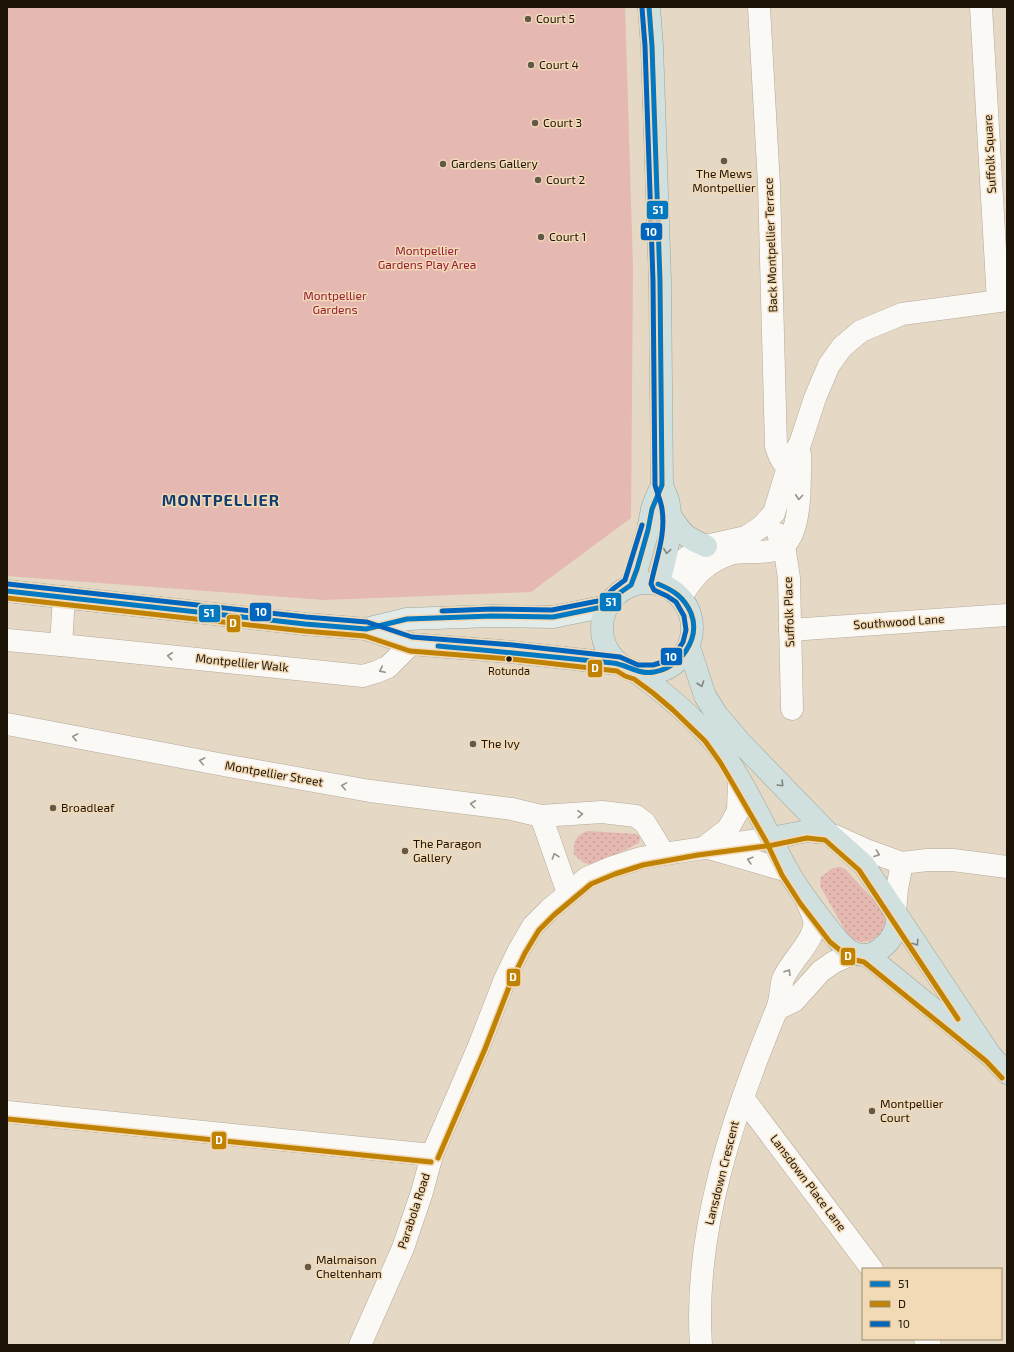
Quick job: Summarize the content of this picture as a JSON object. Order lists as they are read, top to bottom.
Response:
{
  "streets": {
    "street": [
      "Suffolk Square",
      "Back Montpellier Terrace",
      "Suffolk Place",
      "Southwood Lane",
      "Montpellier Walk",
      "Montpellier Street",
      "Lansdown Crescent",
      "Lansdown Place Lane",
      "Parabola Road"
    ]
  },
  "crossings": [
    ["Suffolk Square", "Back Montpellier Terrace"],
    ["Suffolk Square", "Suffolk Place"],
    ["Suffolk Place", "Southwood Lane"],
    ["Montpellier Street", "Parabola Road"],
    ["Lansdown Crescent", "Lansdown Place Lane"]
  ],
  "one_way": ["Montpellier Walk"],
  "districts": ["MONTPELLIER"],
  "parks": ["Montpellier Gardens Play Area", "Montpellier Gardens"],
  "places": [
    "Court 5",
    "Court 4",
    "Court 3",
    "The Mews Montpellier",
    "Gardens Gallery",
    "Court 2",
    "Court 1",
    "Rotunda",
    "The Ivy",
    "Broadleaf",
    "The Paragon Gallery",
    "Montpellier Court",
    "Malmaison Cheltenham"
  ],
  "lines": ["transit line 51", "transit line 10", "transit line D"],
  "legend": ["51", "D", "10"]
}
